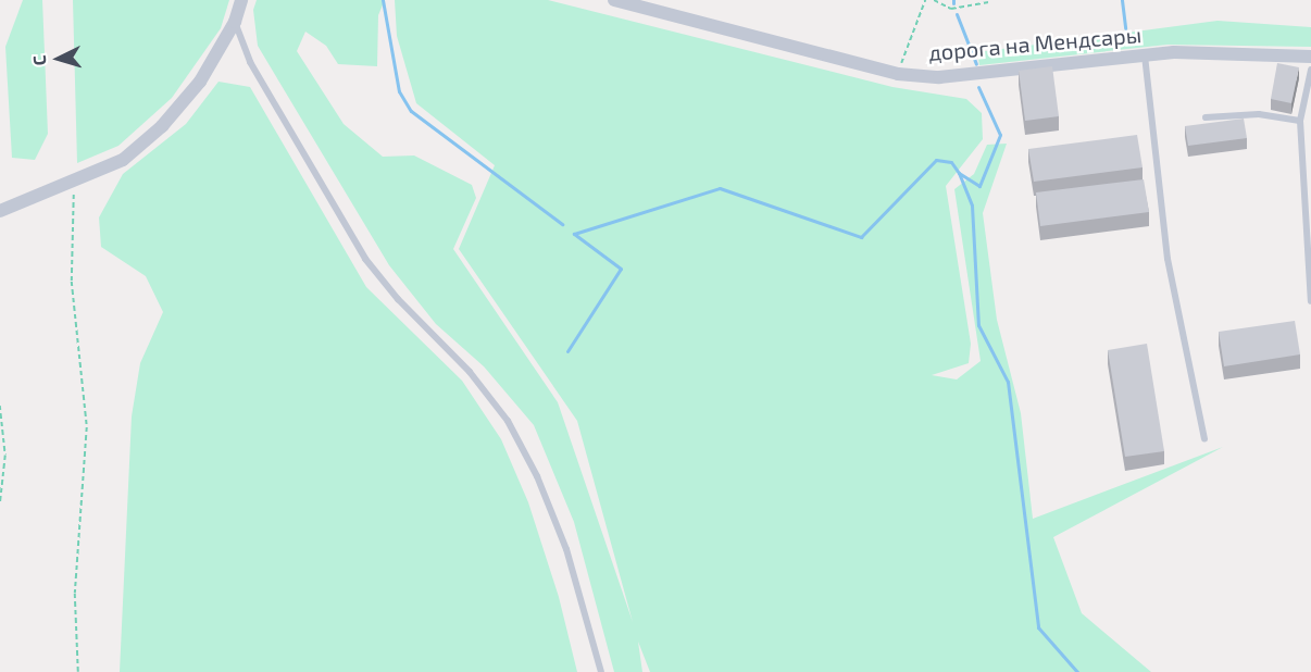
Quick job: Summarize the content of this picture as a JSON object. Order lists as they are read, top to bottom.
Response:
{
  "streets": {
    "street": ["дорога на Мендсары"]
  },
  "north": "left"
}
